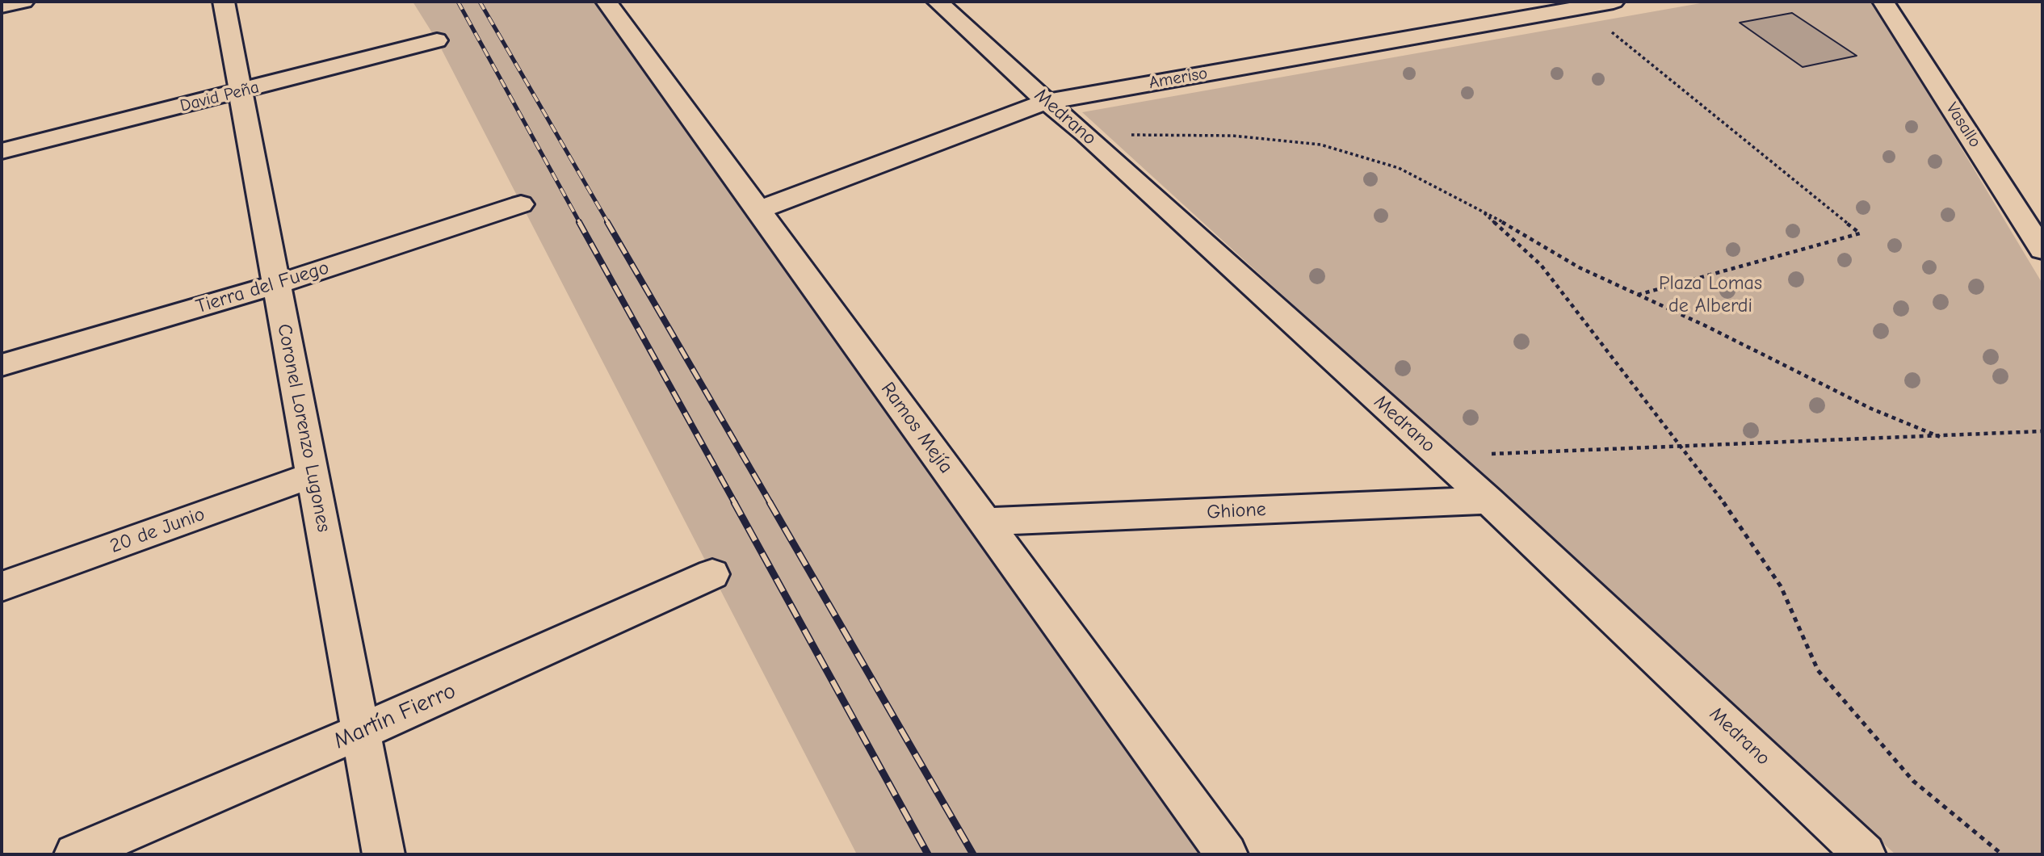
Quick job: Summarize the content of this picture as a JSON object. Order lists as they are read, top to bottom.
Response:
{
  "streets": {
    "street": [
      "Ameriso",
      "David Peña",
      "Medrano",
      "Vasallo",
      "Tierra del Fuego",
      "Coronel Lorenzo Lugones",
      "Ramos Mejía",
      "Ghione",
      "20 de Junio",
      "Martín Fierro"
    ]
  },
  "crossings": [
    ["Ameriso", "Medrano"],
    ["Ameriso", "Ramos Mejía"],
    ["David Peña", "Coronel Lorenzo Lugones"],
    ["Medrano", "Ghione"],
    ["Tierra del Fuego", "Coronel Lorenzo Lugones"],
    ["Coronel Lorenzo Lugones", "20 de Junio"],
    ["Coronel Lorenzo Lugones", "Martín Fierro"],
    ["Ramos Mejía", "Ghione"]
  ],
  "parks": ["Plaza Lomas de Alberdi"]
}
